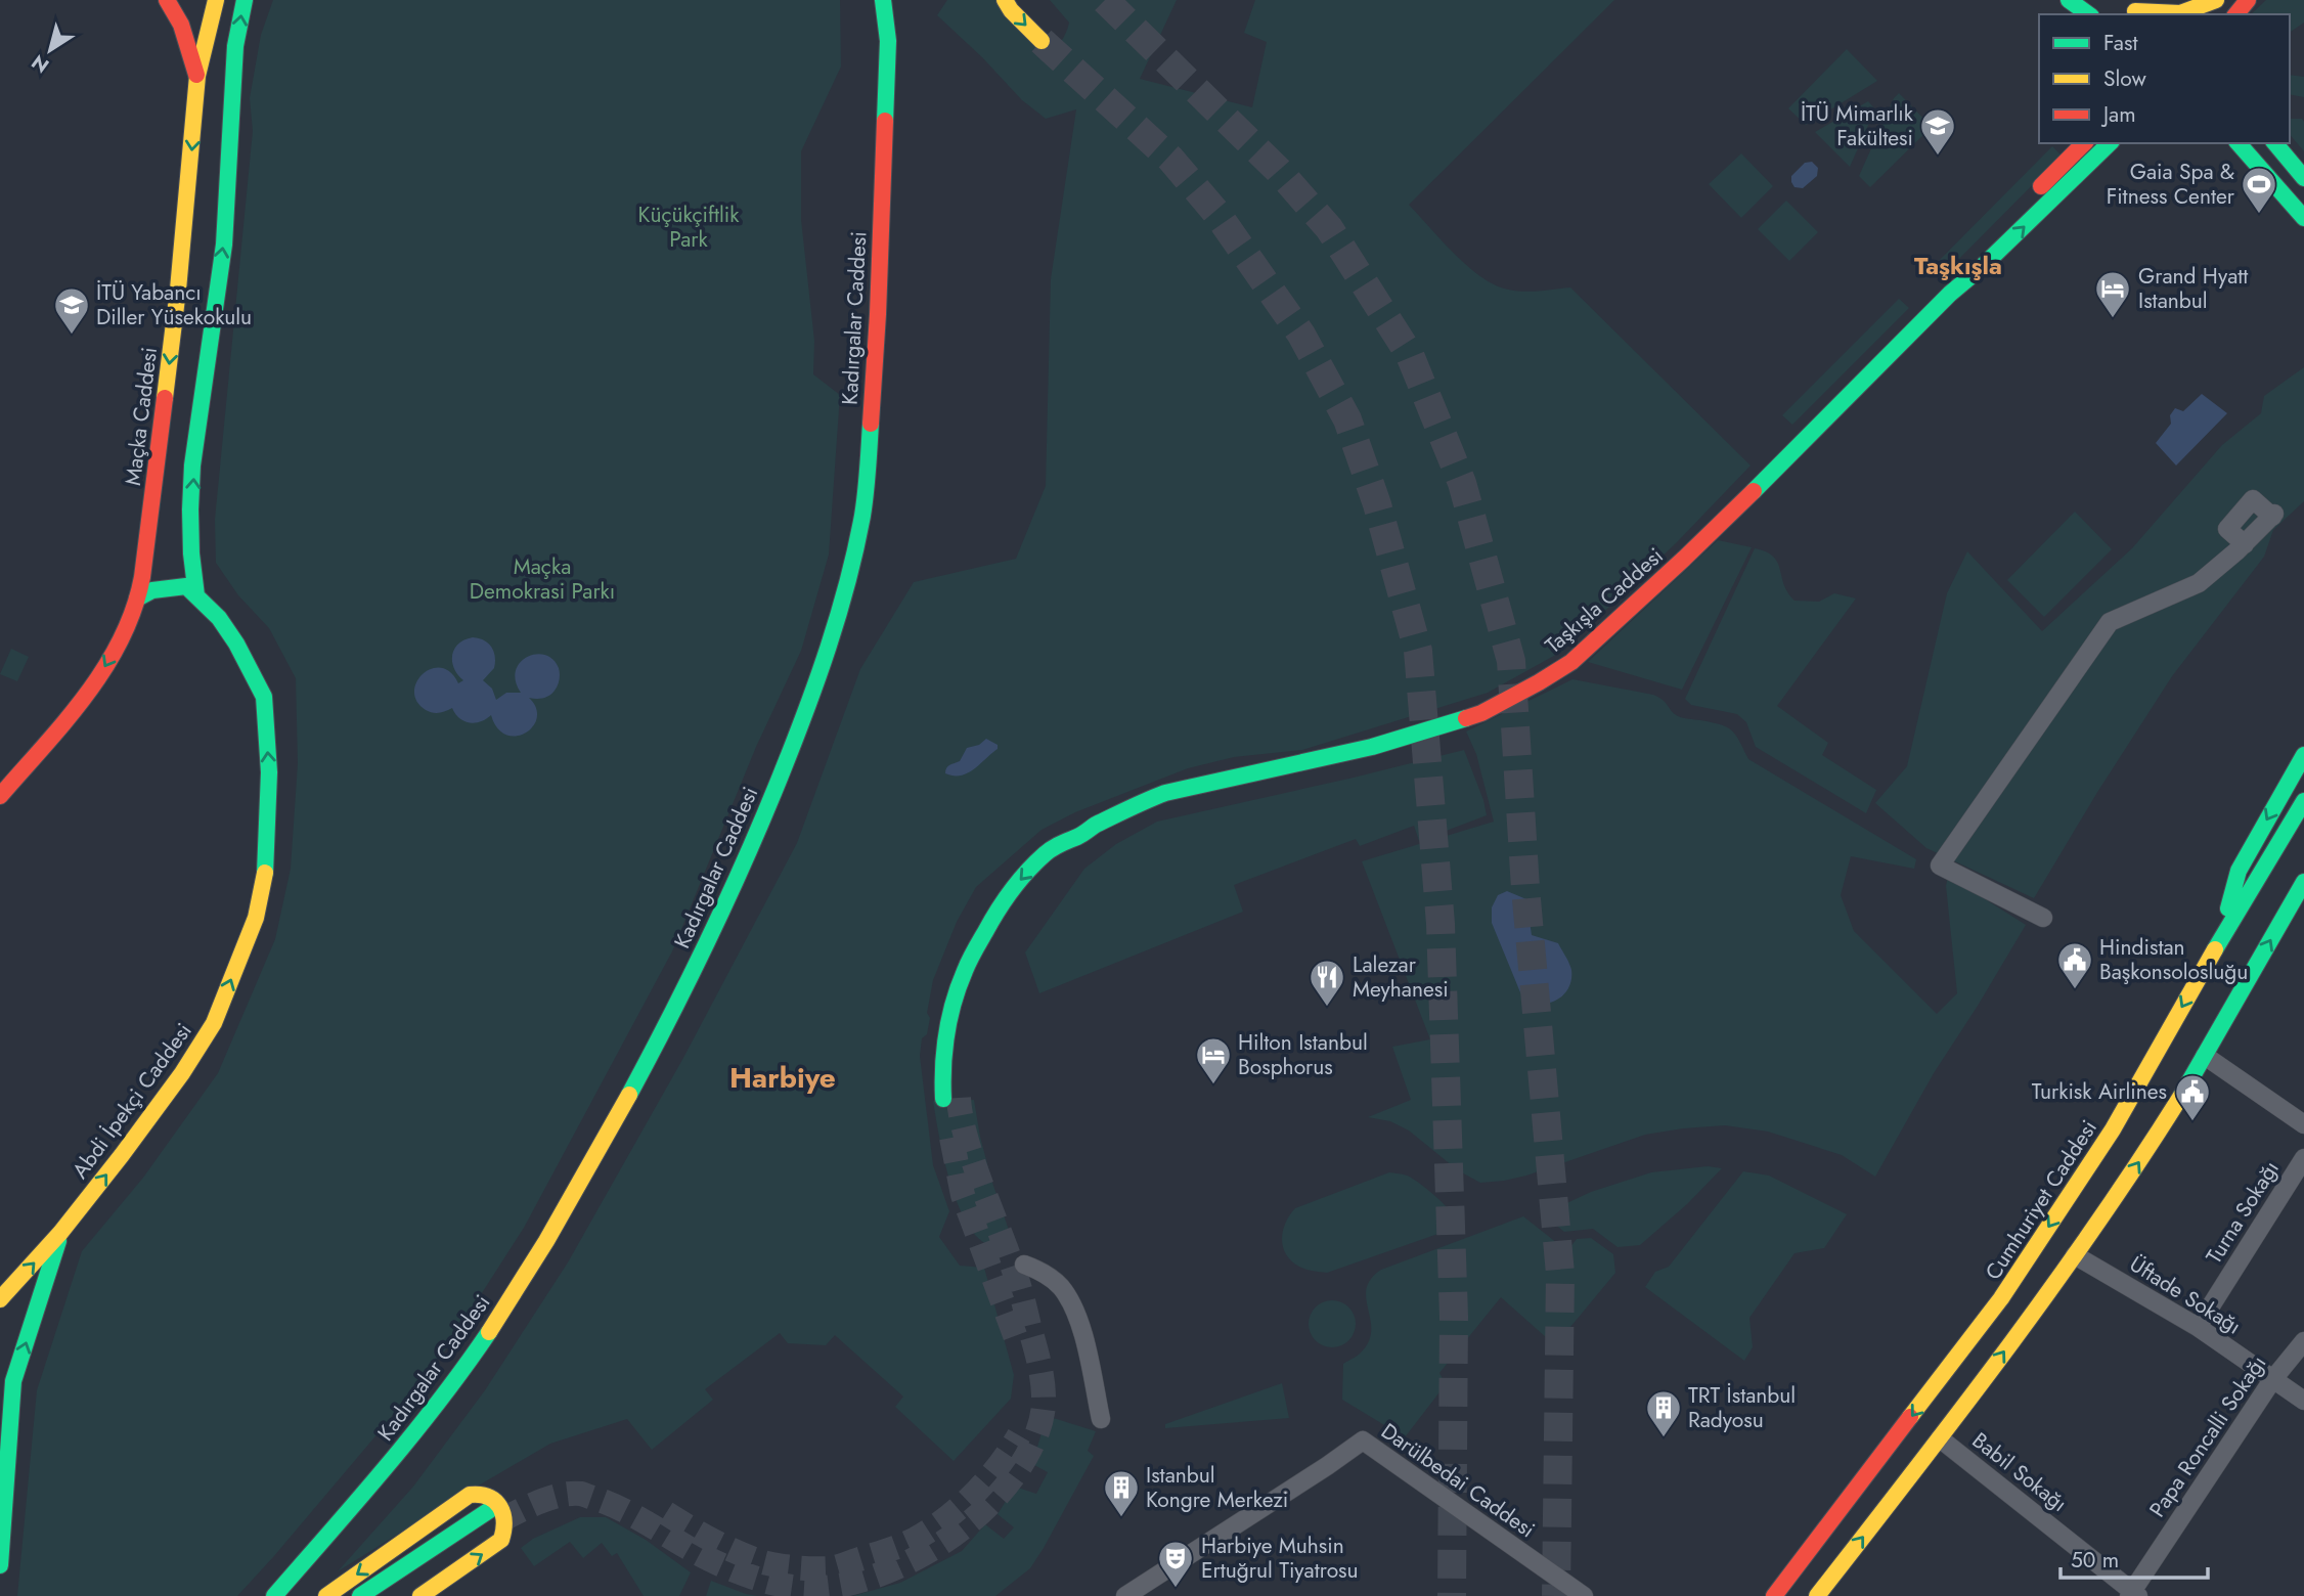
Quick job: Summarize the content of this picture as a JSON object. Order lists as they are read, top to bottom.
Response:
{
  "streets": {
    "main road": [
      "Kadırgalar Caddesi",
      "Maçka Caddesi",
      "Taşkışla Caddesi",
      "Abdi İpekçi Caddesi",
      "Cumhuriyet Caddesi"
    ],
    "street": [
      "Turna Sokağı",
      "Üftade Sokağı",
      "Papa Roncalli Sokağı",
      "Babil Sokağı",
      "Darülbedai Caddesi"
    ]
  },
  "crossings": [
    ["Maçka Caddesi", "Abdi İpekçi Caddesi"],
    ["Turna Sokağı", "Üftade Sokağı"],
    ["Üftade Sokağı", "Papa Roncalli Sokağı"],
    ["Papa Roncalli Sokağı", "Babil Sokağı"]
  ],
  "one_way": ["Abdi İpekçi Caddesi"],
  "districts": ["Taşkışla", "Harbiye"],
  "parks": ["Küçükçiftlik Park", "Maçka Demokrasi Parkı"],
  "places": {
    "school or university": ["İTÜ Mimarlık Fakültesi", "İTÜ Yabancı Diller Yüsekokulu"],
    "sports": ["Gaia Spa & Fitness Center"],
    "hotel": ["Grand Hyatt Istanbul", "Hilton Istanbul Bosphorus"],
    "public building": ["Hindistan Başkonsolosluğu", "Turkisk Airlines"],
    "restaurant": ["Lalezar Meyhanesi"],
    "building": ["TRT İstanbul Radyosu", "Istanbul Kongre Merkezi"],
    "theatre": ["Harbiye Muhsin Ertuğrul Tiyatrosu"]
  },
  "legend": ["Fast", "Slow", "Jam"],
  "scale_bar": "50 m",
  "north": "bottom left"
}
